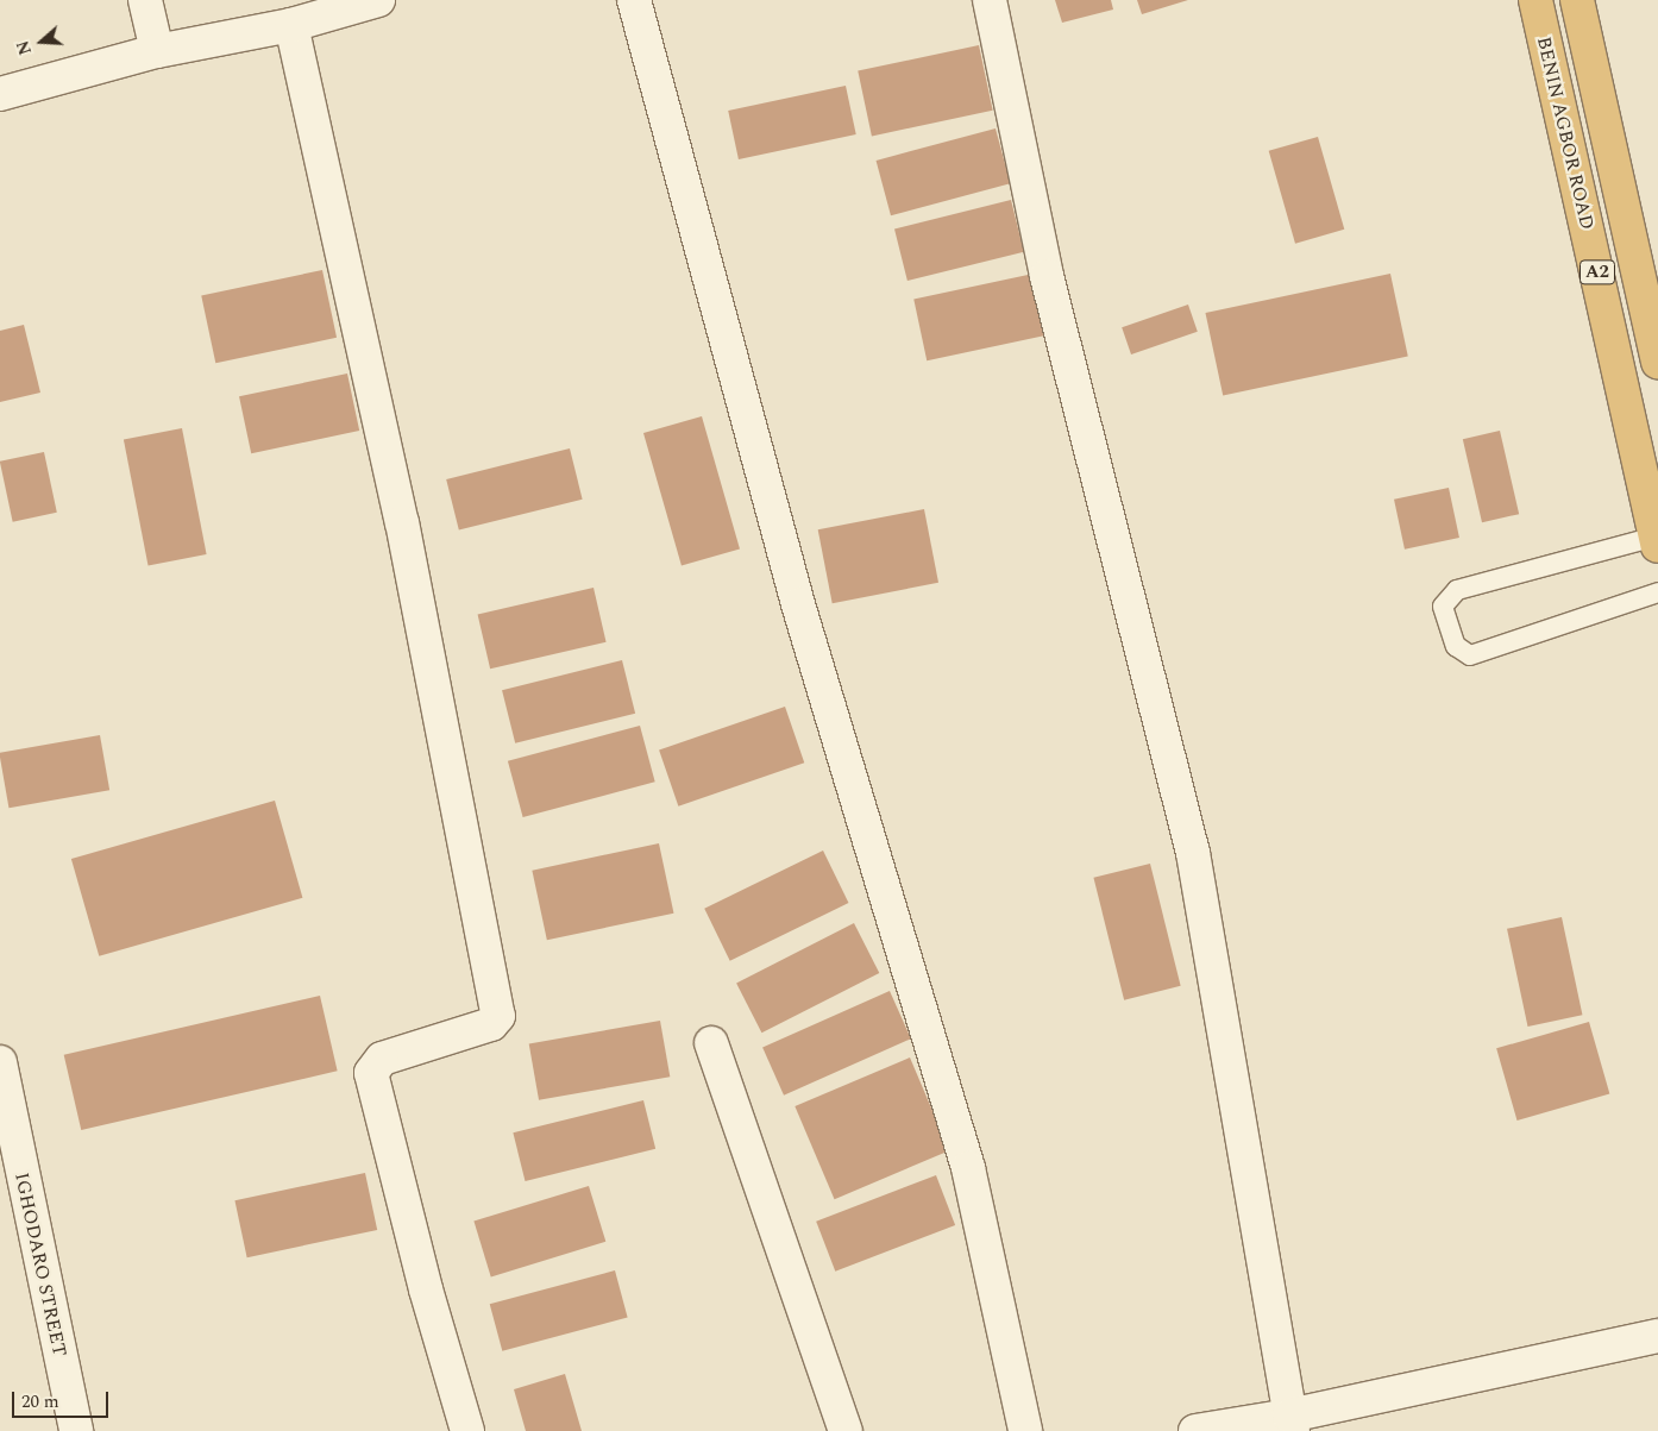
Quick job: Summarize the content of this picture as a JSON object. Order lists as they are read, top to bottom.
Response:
{
  "streets": {
    "highway": ["BENIN AGBOR ROAD", "A2"],
    "street": ["IGHODARO STREET"]
  },
  "scale_bar": "20 m",
  "north": "left"
}
